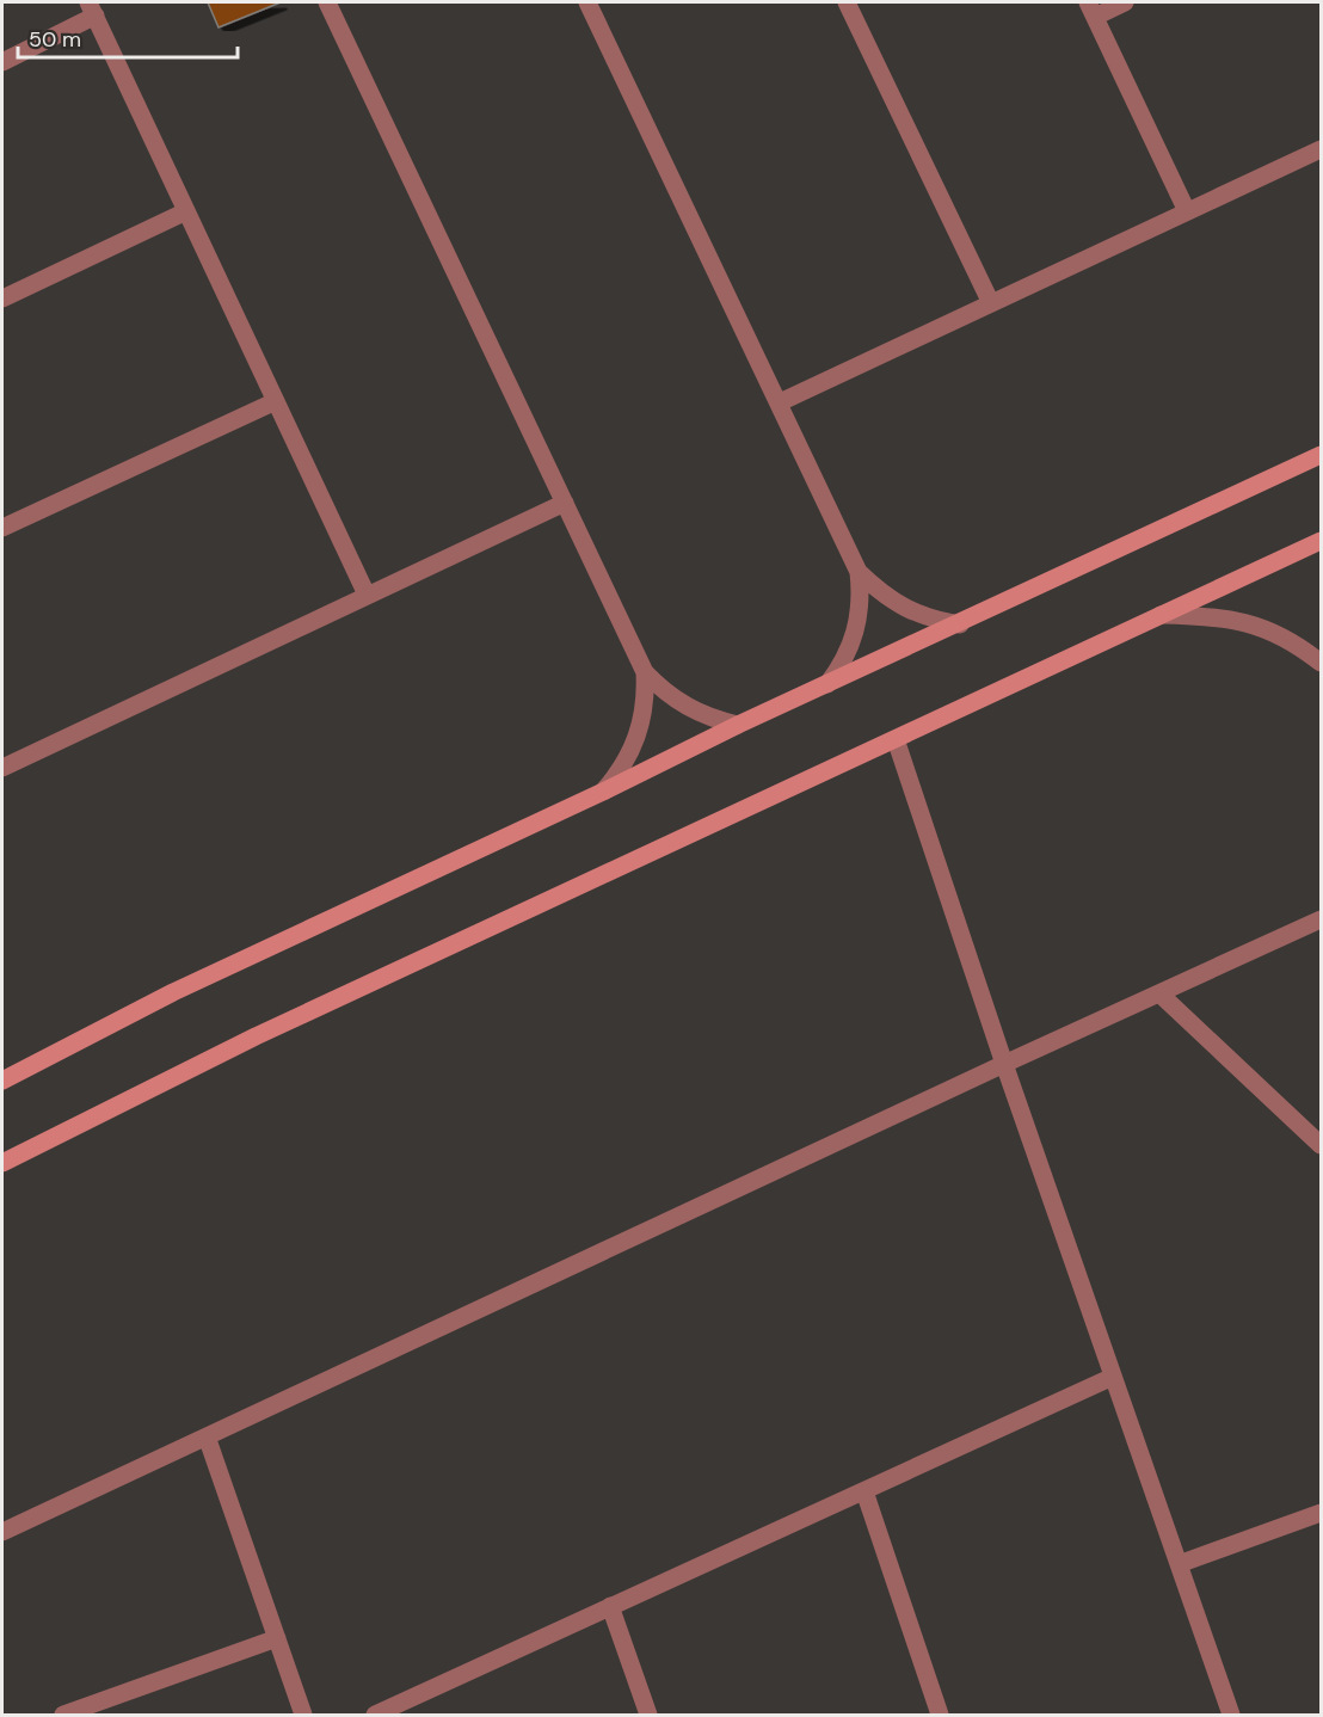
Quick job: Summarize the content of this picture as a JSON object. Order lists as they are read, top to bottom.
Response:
{
  "scale_bar": "50 m"
}
